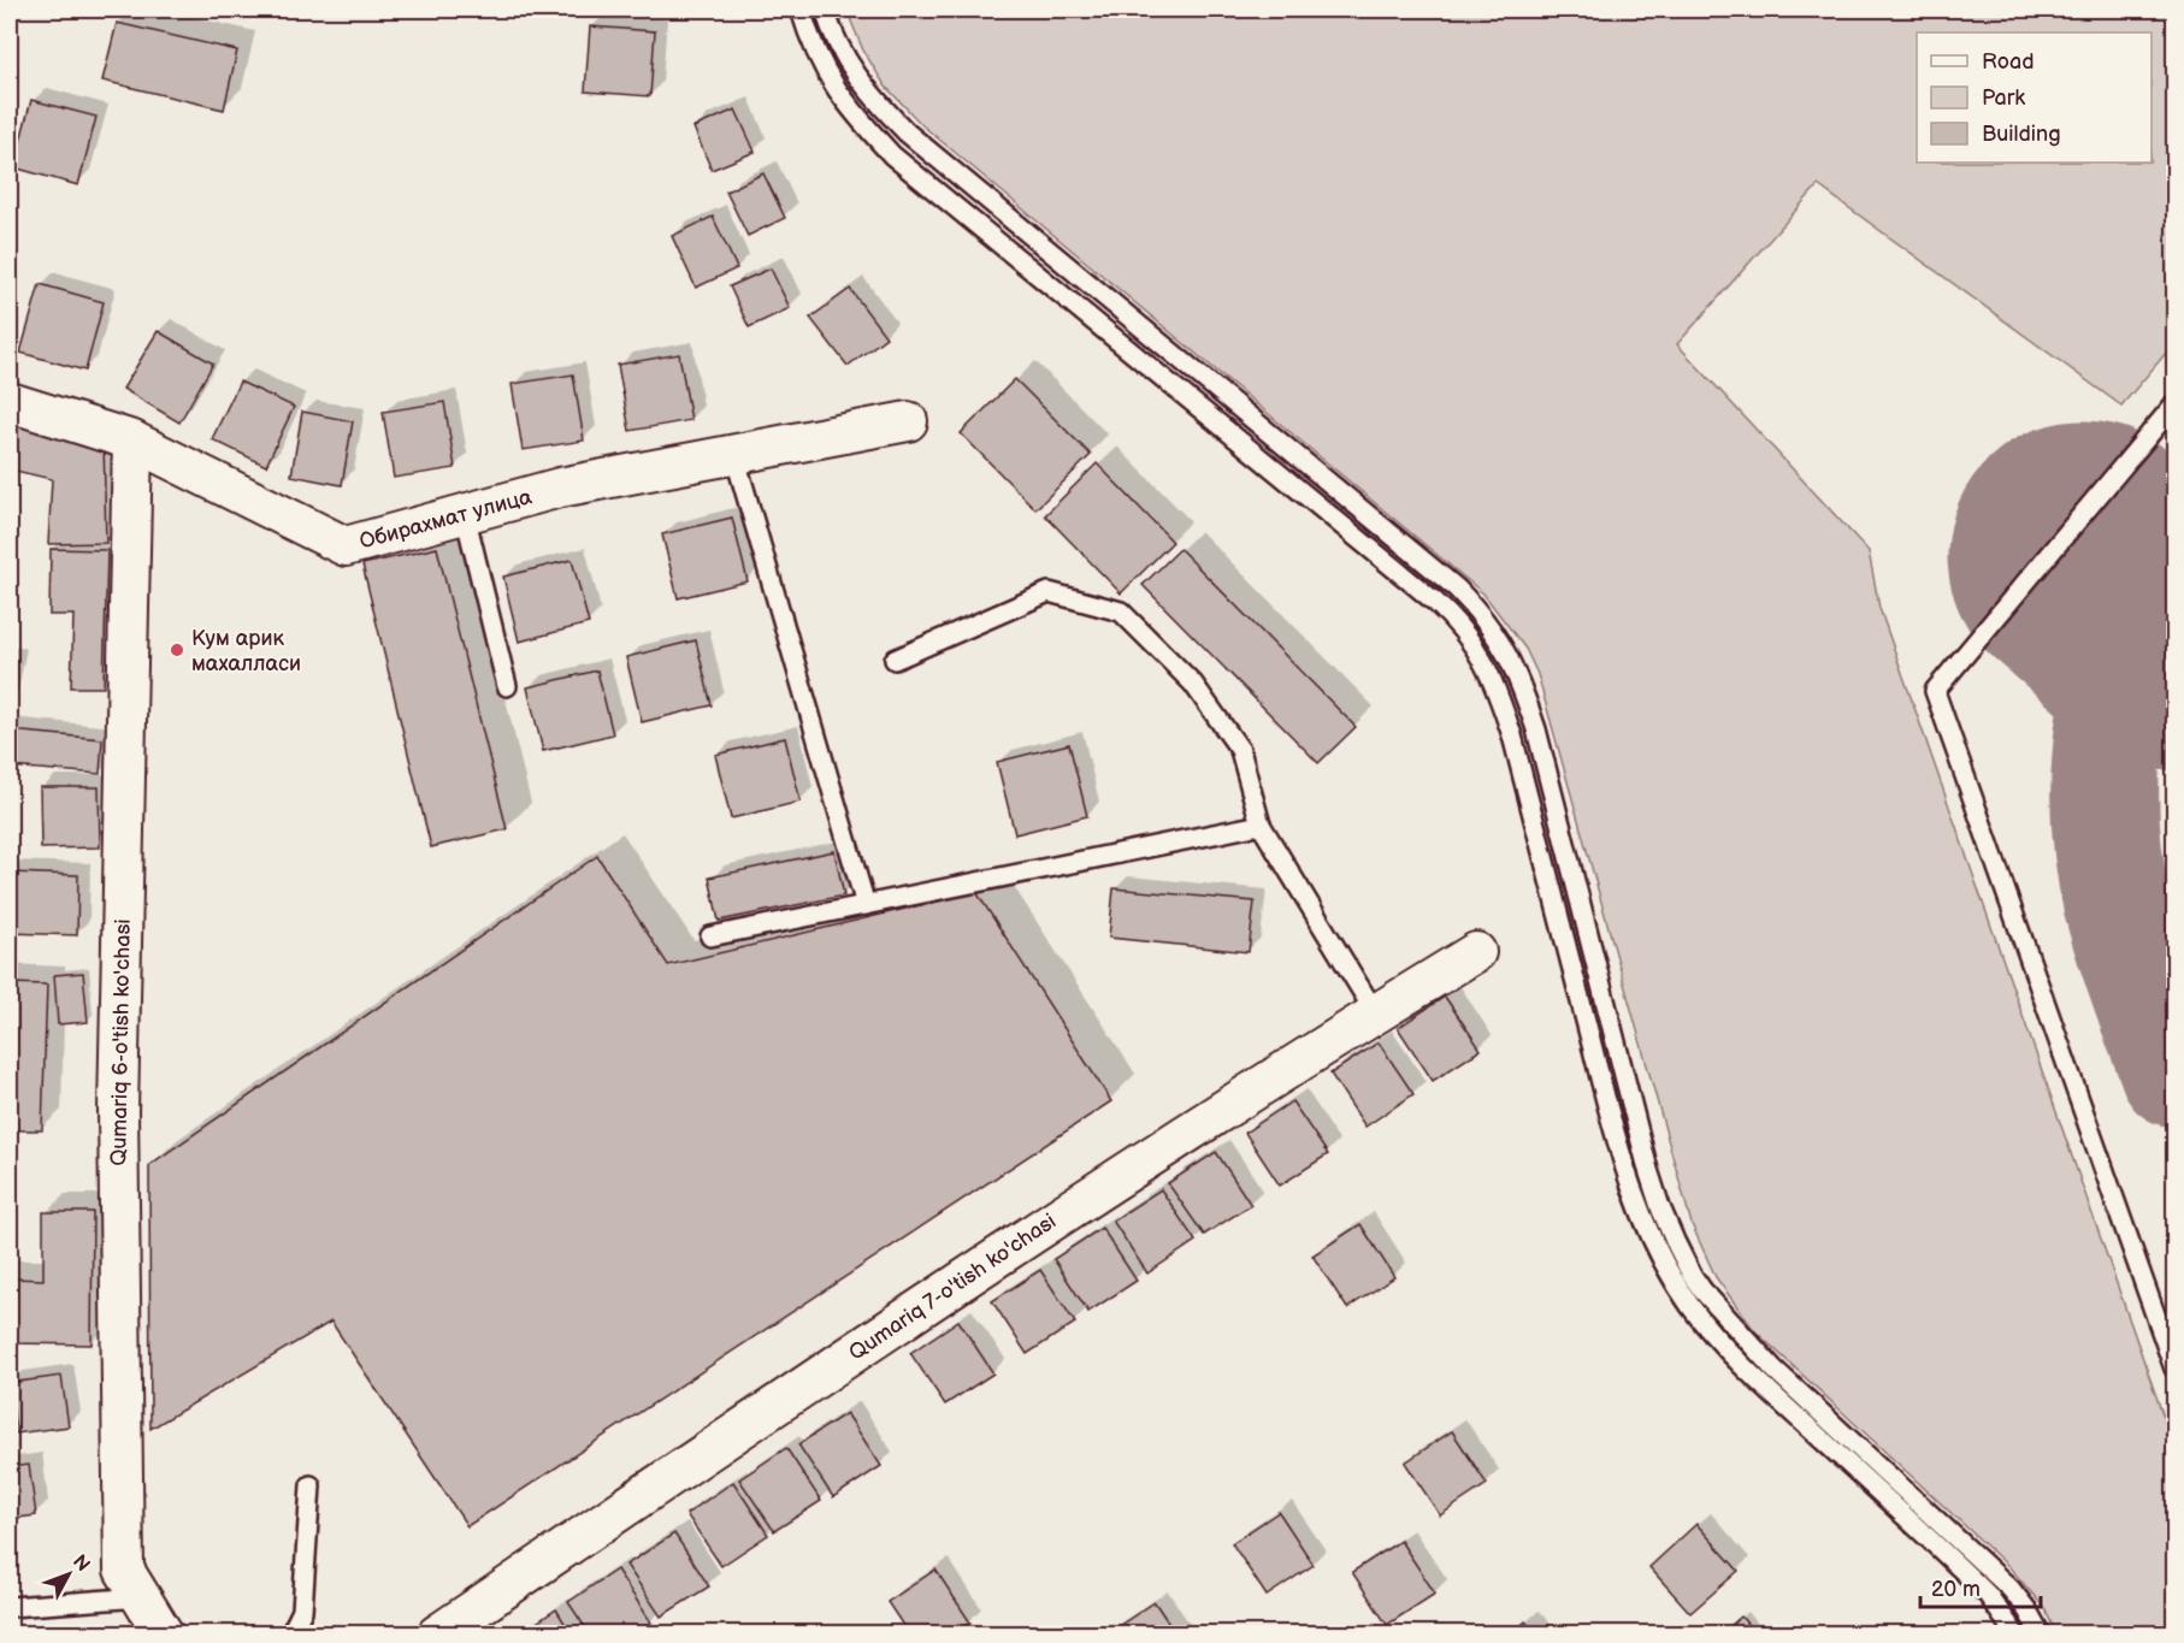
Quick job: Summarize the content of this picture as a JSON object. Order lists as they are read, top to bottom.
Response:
{
  "streets": {
    "street": ["Обирахмат улица", "Qumariq 6-o'tish ko'chasi", "Qumariq 7-o'tish ko'chasi"]
  },
  "crossings": [
    ["Обирахмат улица", "Qumariq 6-o'tish ko'chasi"]
  ],
  "places": ["Кум арик махалласи"],
  "legend": ["Road", "Park", "Building"],
  "scale_bar": "20 m",
  "north": "top right"
}
